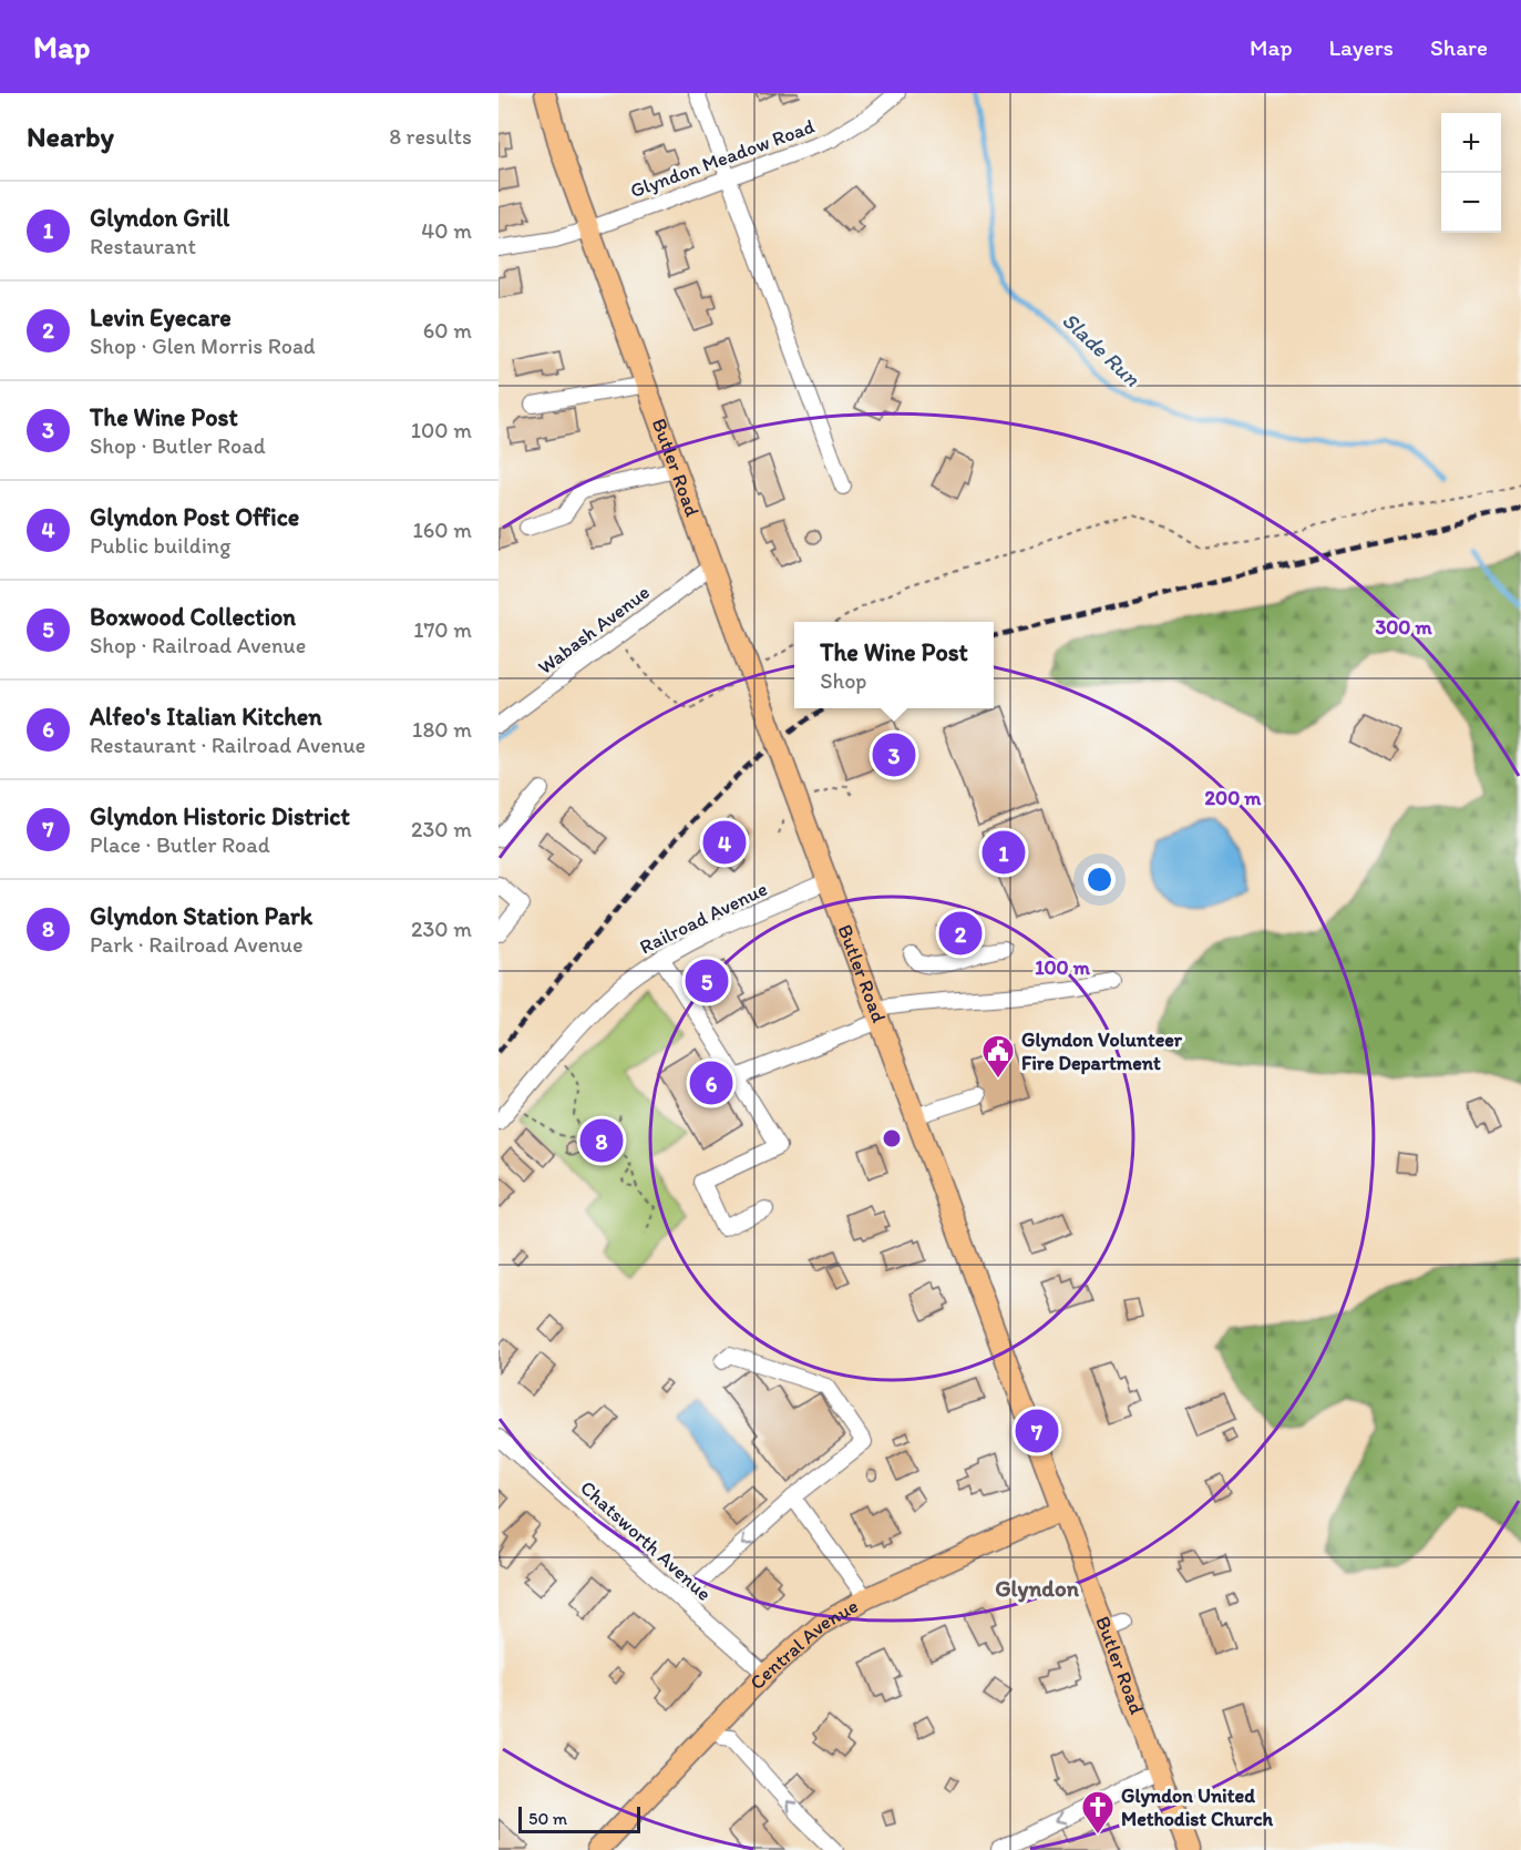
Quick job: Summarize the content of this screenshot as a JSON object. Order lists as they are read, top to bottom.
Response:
{
  "streets": {
    "main road": ["Butler Road", "Central Avenue"],
    "street": [
      "Glyndon Meadow Road",
      "Wabash Avenue",
      "Railroad Avenue",
      "Chatsworth Avenue"
    ]
  },
  "crossings": [
    ["Glyndon Meadow Road", "Butler Road"],
    ["Butler Road", "Wabash Avenue"],
    ["Butler Road", "Railroad Avenue"],
    ["Butler Road", "Central Avenue"],
    ["Chatsworth Avenue", "Central Avenue"]
  ],
  "districts": ["Glyndon"],
  "water": ["Slade Run"],
  "places": {
    "public building": ["Glyndon Volunteer Fire Department"],
    "church": ["Glyndon United Methodist Church"]
  },
  "scale_bar": "50 m",
  "page": {
    "header": "Map",
    "nav": ["Map", "Layers", "Share"],
    "heading": ["Nearby", "8 results"],
    "map_buttons": ["+", "−"],
    "list": [
      {
        "mark": "1",
        "name": "Glyndon Grill",
        "note": "Restaurant",
        "value": "40 m"
      },
      {
        "mark": "2",
        "name": "Levin Eyecare",
        "note": "Shop · Glen Morris Road",
        "value": "60 m"
      },
      {
        "mark": "3",
        "name": "The Wine Post",
        "note": "Shop · Butler Road",
        "value": "100 m"
      },
      {
        "mark": "4",
        "name": "Glyndon Post Office",
        "note": "Public building",
        "value": "160 m"
      },
      {
        "mark": "5",
        "name": "Boxwood Collection",
        "note": "Shop · Railroad Avenue",
        "value": "170 m"
      },
      {
        "mark": "6",
        "name": "Alfeo's Italian Kitchen",
        "note": "Restaurant · Railroad Avenue",
        "value": "180 m"
      },
      {
        "mark": "7",
        "name": "Glyndon Historic District",
        "note": "Place · Butler Road",
        "value": "230 m"
      },
      {
        "mark": "8",
        "name": "Glyndon Station Park",
        "note": "Park · Railroad Avenue",
        "value": "230 m"
      }
    ],
    "popup": ["The Wine Post", "Shop"],
    "pins": [
      "3",
      "4",
      "1",
      "2",
      "5",
      "6",
      "8",
      "7"
    ],
    "scale": "50 m"
  },
  "rings": ["300 m", "200 m", "100 m"]
}
